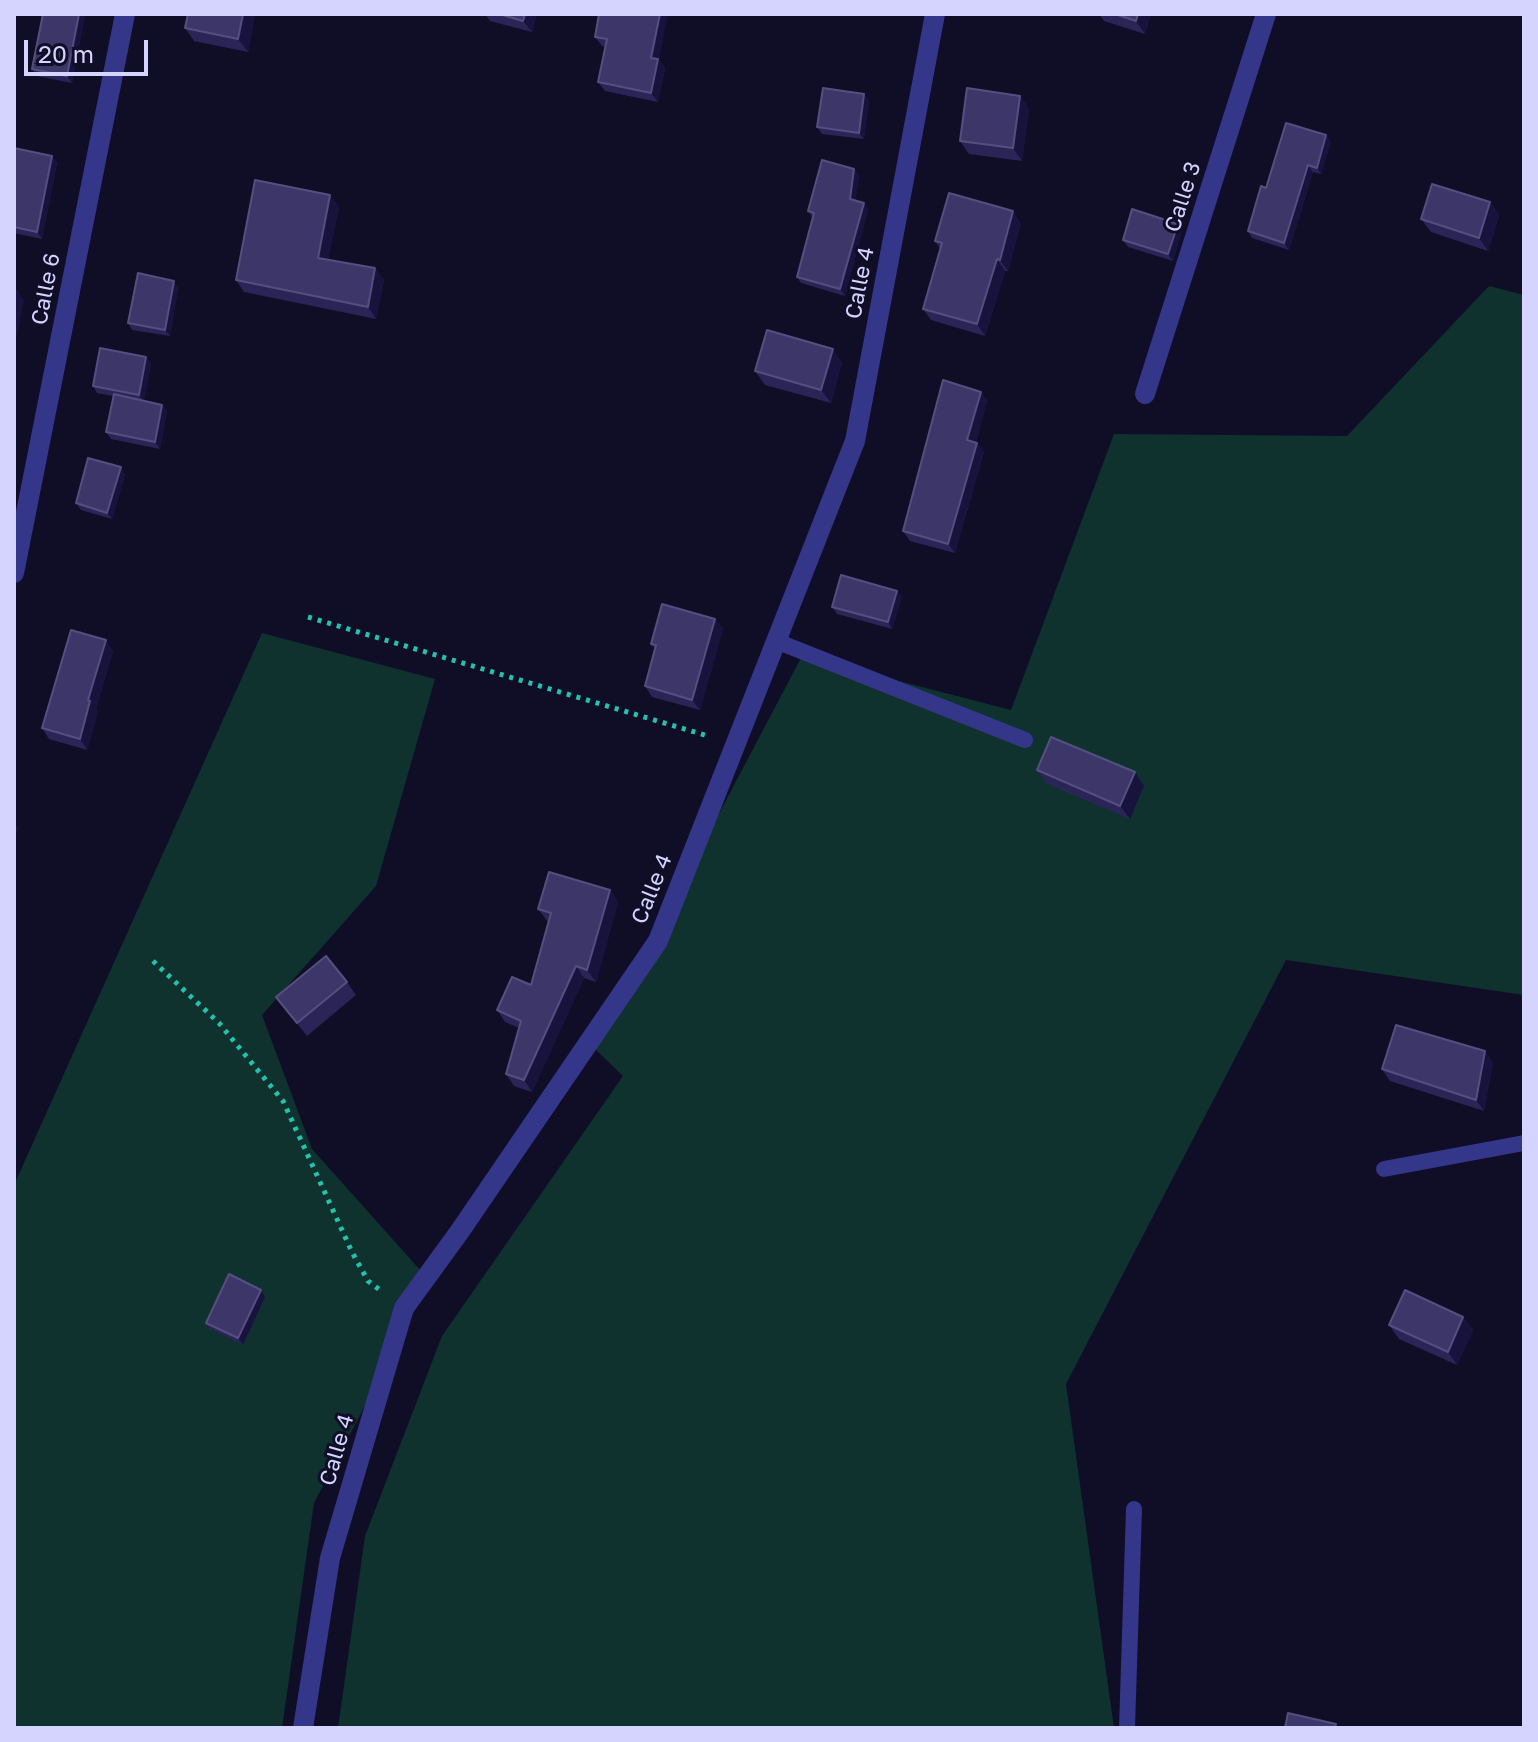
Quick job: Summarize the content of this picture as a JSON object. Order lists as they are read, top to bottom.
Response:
{
  "streets": {
    "street": ["Calle 3", "Calle 4", "Calle 6"]
  },
  "scale_bar": "20 m"
}
